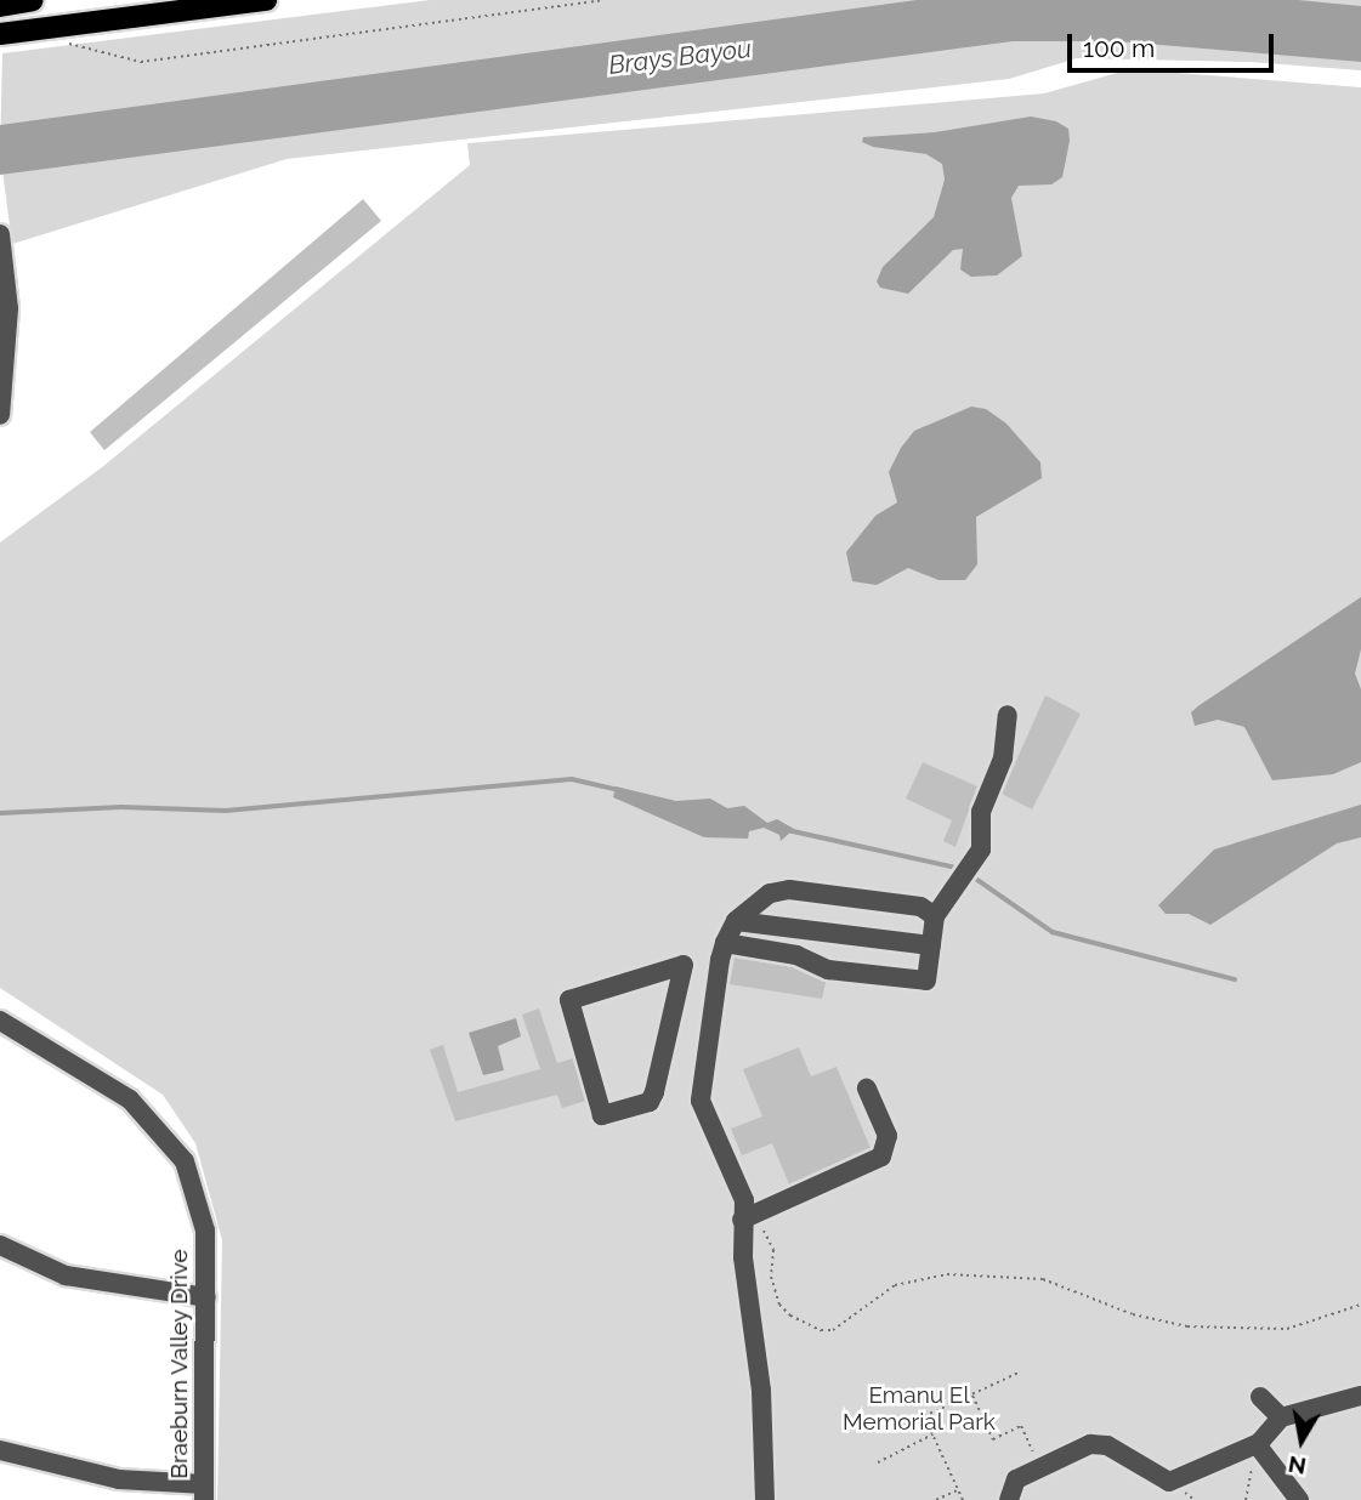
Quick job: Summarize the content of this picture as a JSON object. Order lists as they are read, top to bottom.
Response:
{
  "streets": {
    "street": ["Braeburn Valley Drive"]
  },
  "water": ["Brays Bayou"],
  "parks": ["Emanu El Memorial Park"],
  "scale_bar": "100 m",
  "north": "bottom"
}
